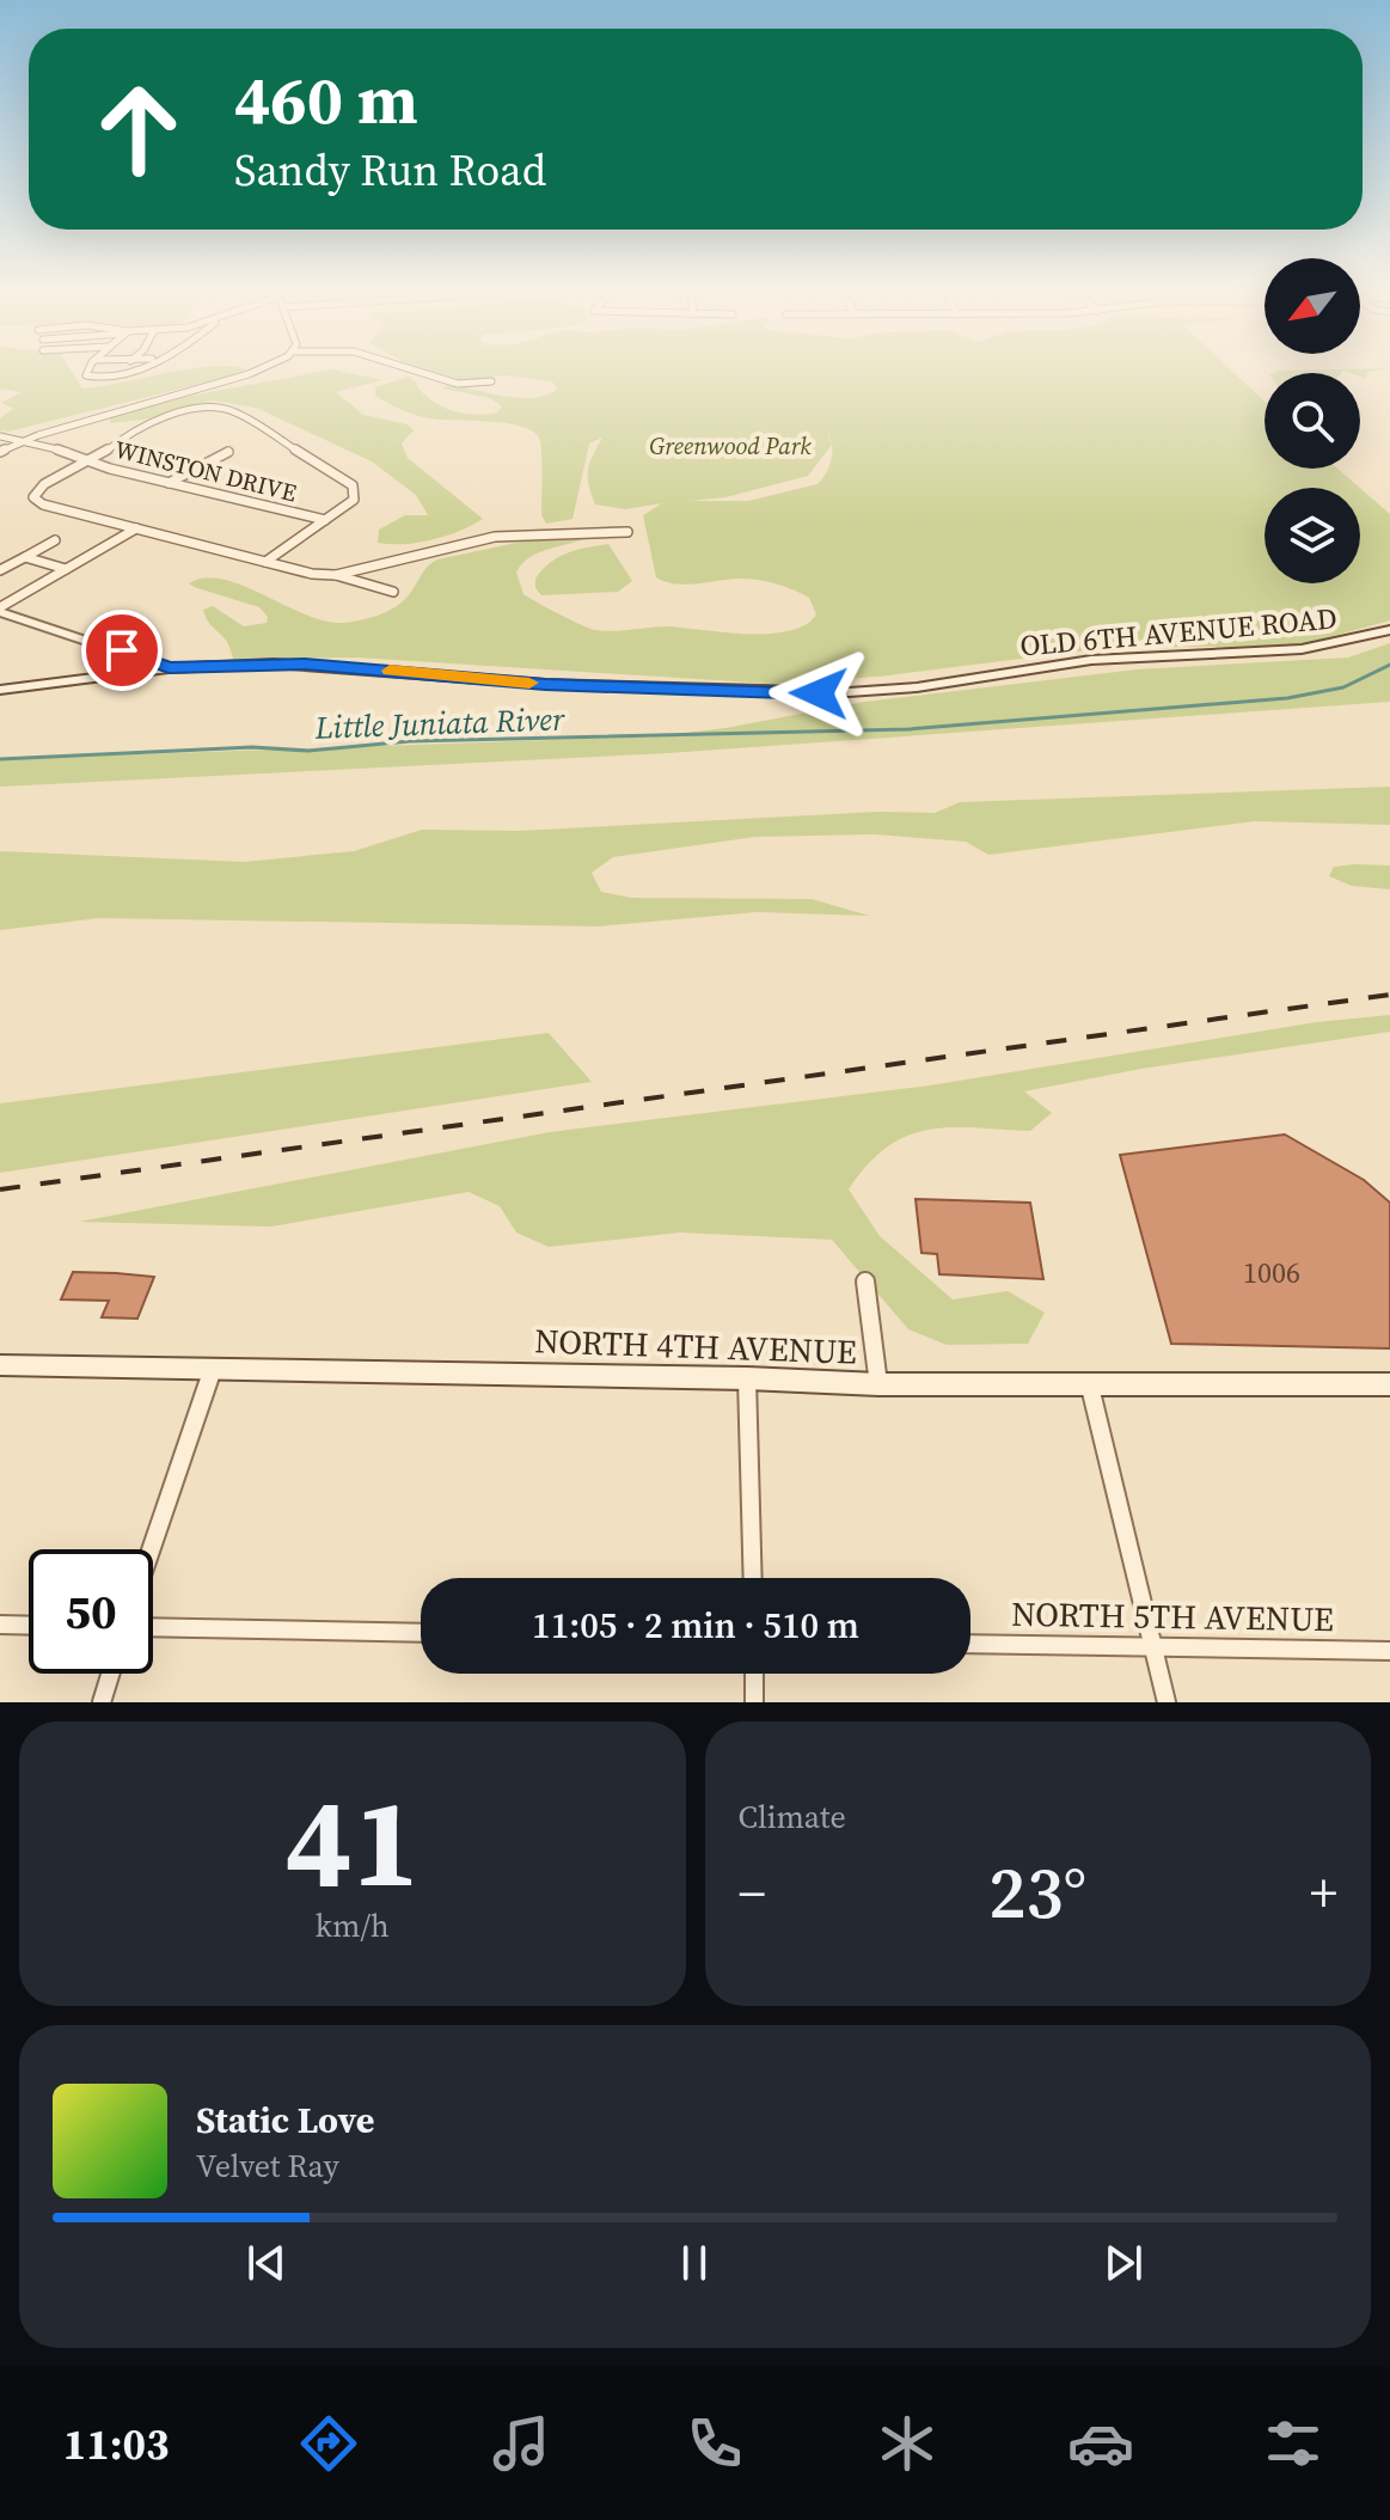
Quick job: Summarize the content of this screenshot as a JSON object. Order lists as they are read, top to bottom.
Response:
{
  "streets": {
    "main road": ["OLD 6TH AVENUE ROAD", "NORTH 4TH AVENUE"],
    "street": ["WINSTON DRIVE", "NORTH 5TH AVENUE"]
  },
  "water": ["Little Juniata River"],
  "parks": ["Greenwood Park"],
  "house_numbers": ["1006"],
  "north": "bottom left",
  "page": {
    "turn": ["460 m", "Sandy Run Road"],
    "limit": "50",
    "trip": "11:05 · 2 min · 510 m",
    "tile": [
      ["41", "km/h"],
      "Climate"
    ],
    "heat": ["−", "23°", "+"],
    "song": ["Static Love", "Velvet Ray"],
    "tabs": "11:03"
  }
}
